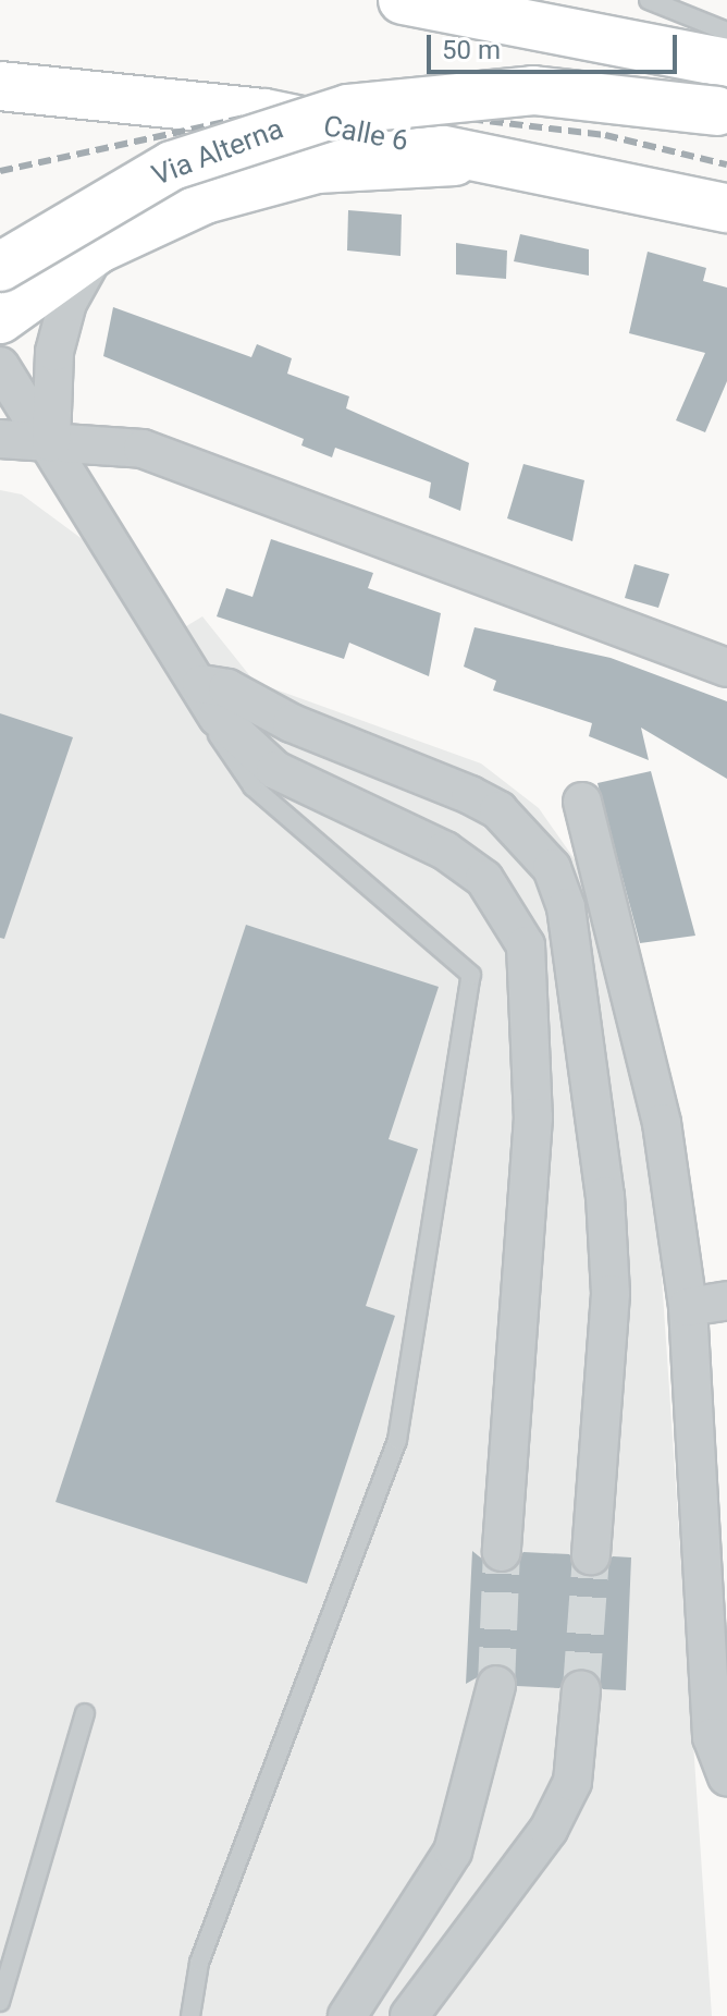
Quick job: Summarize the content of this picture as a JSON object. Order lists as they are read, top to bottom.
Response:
{
  "streets": {
    "main road": ["Calle 6", "Via Alterna"]
  },
  "scale_bar": "50 m"
}
